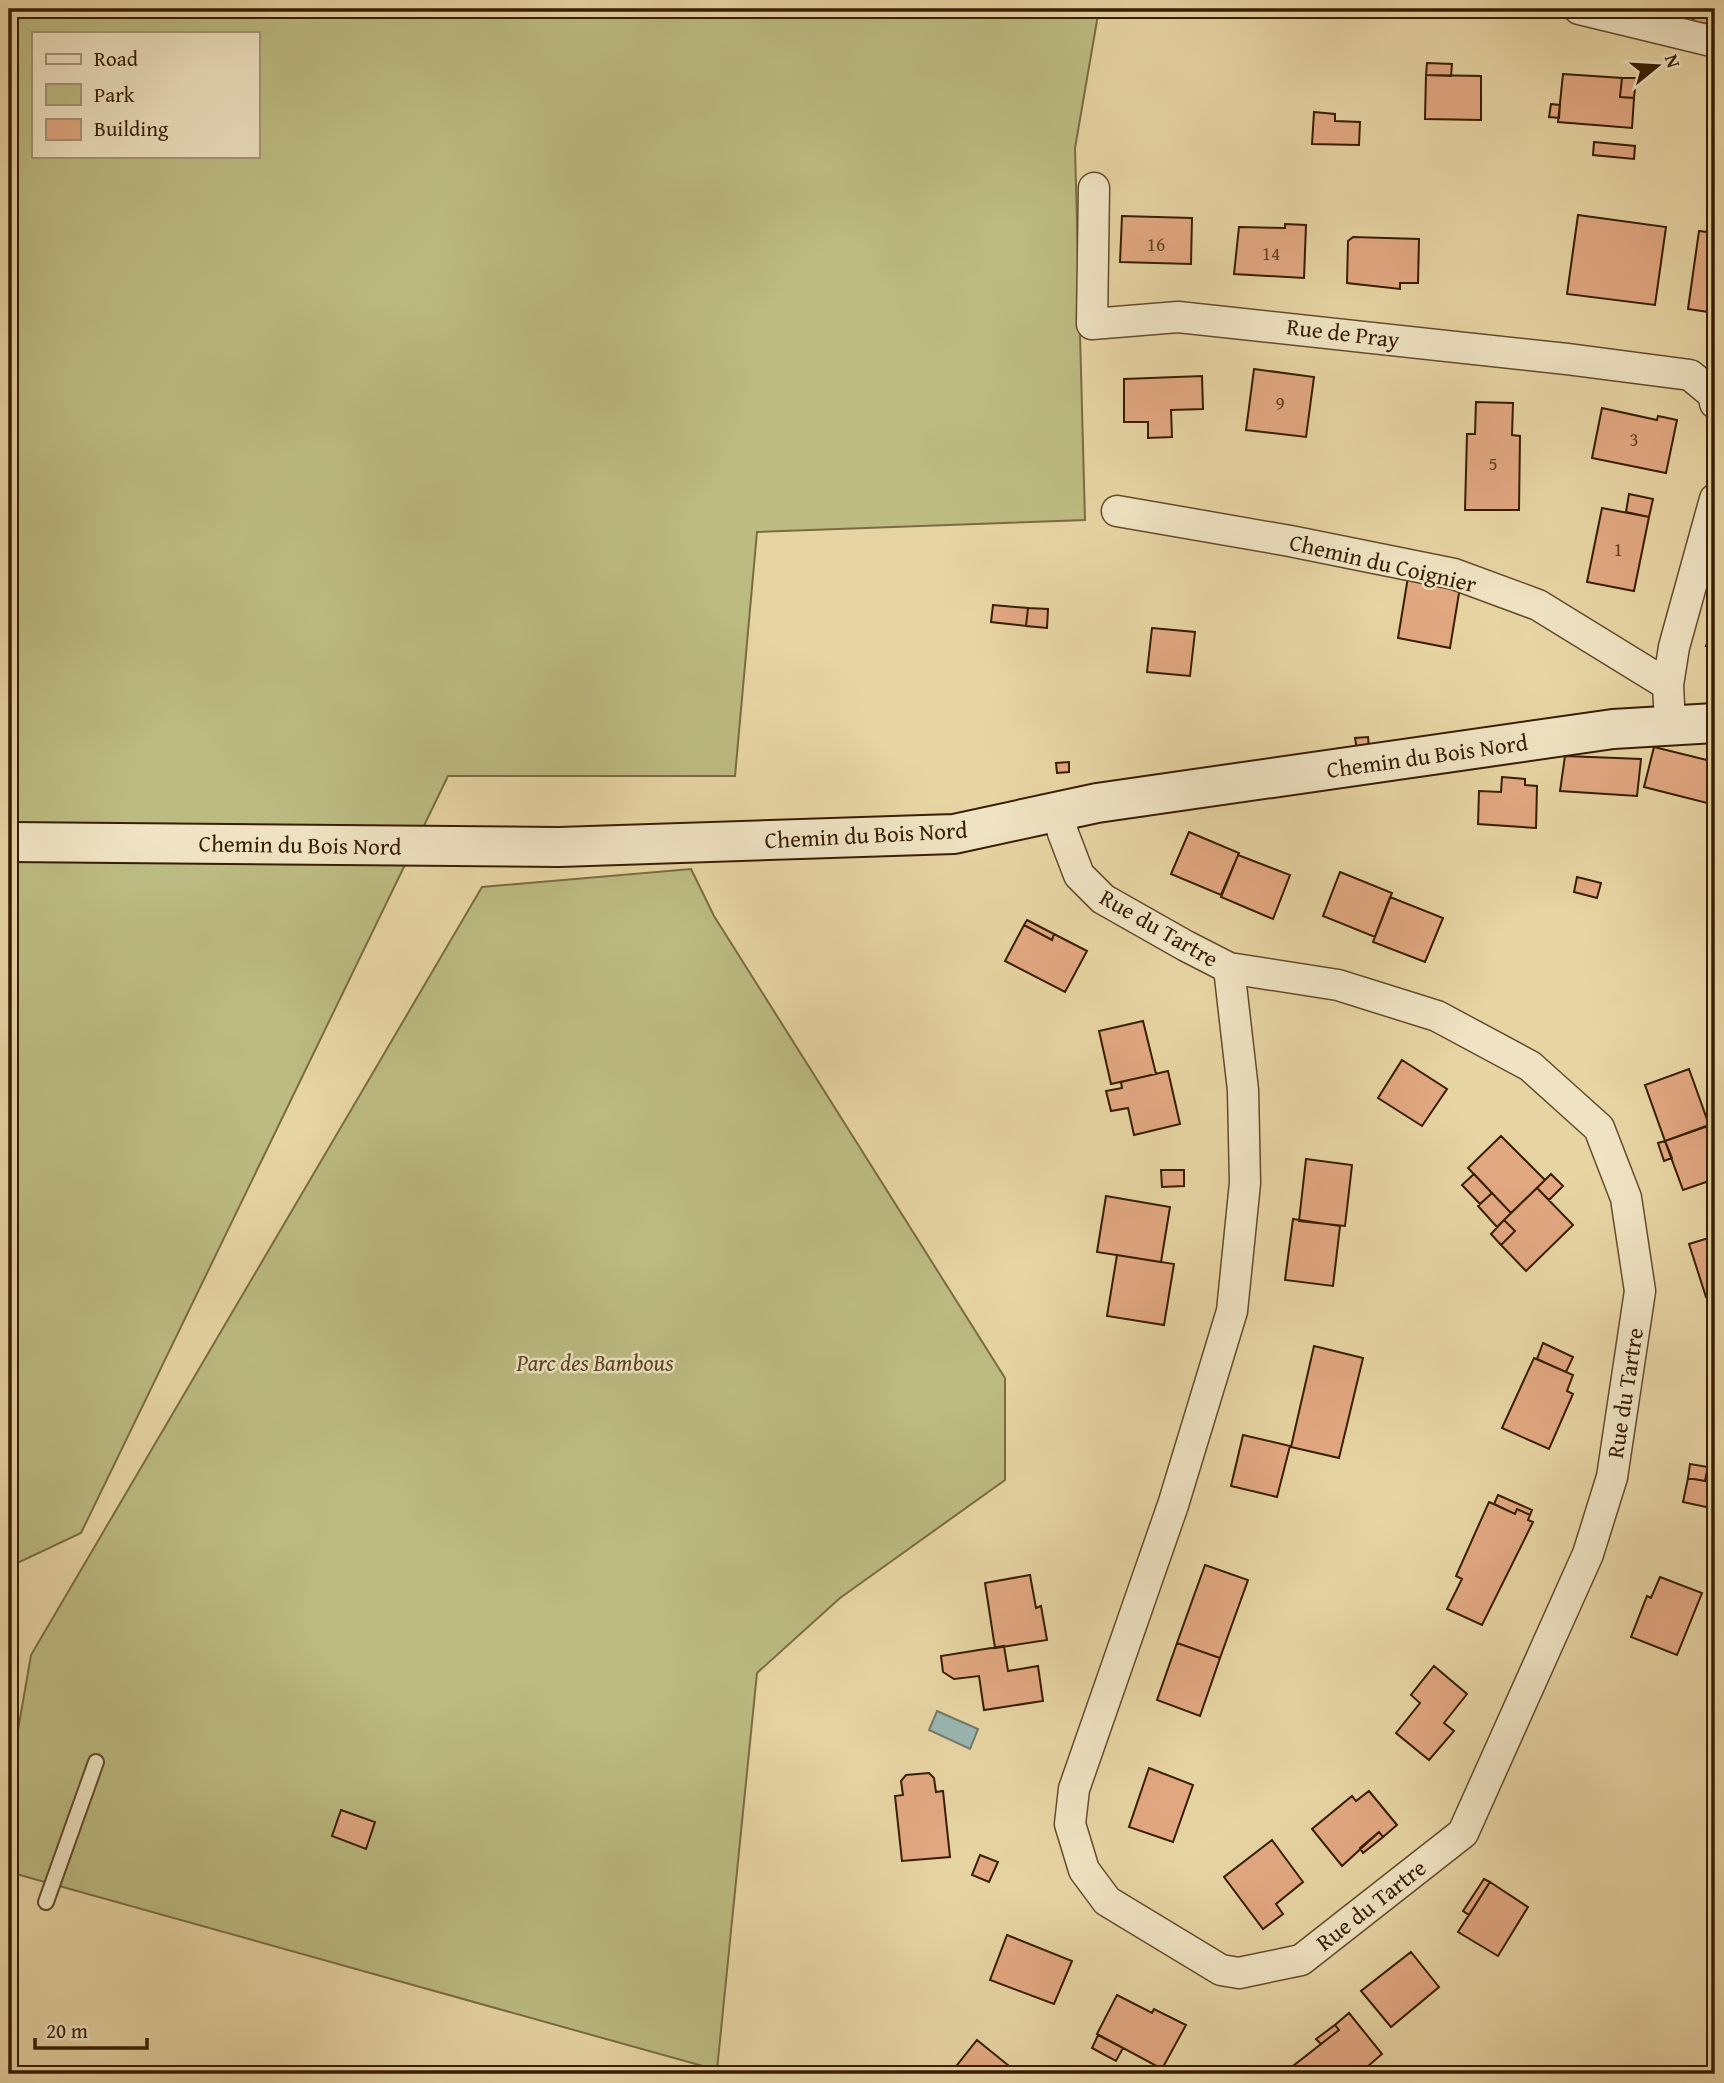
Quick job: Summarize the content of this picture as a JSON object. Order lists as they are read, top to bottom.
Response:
{
  "streets": {
    "street": [
      "Rue de Pray",
      "Chemin du Coignier",
      "Chemin du Bois Nord",
      "Rue du Tartre"
    ]
  },
  "crossings": [
    ["Chemin du Bois Nord", "Rue du Tartre"]
  ],
  "parks": ["Parc des Bambous"],
  "house_numbers": [
    "16",
    "14",
    "9",
    "3",
    "5",
    "1"
  ],
  "legend": ["Road", "Park", "Building"],
  "scale_bar": "20 m",
  "north": "right"
}
